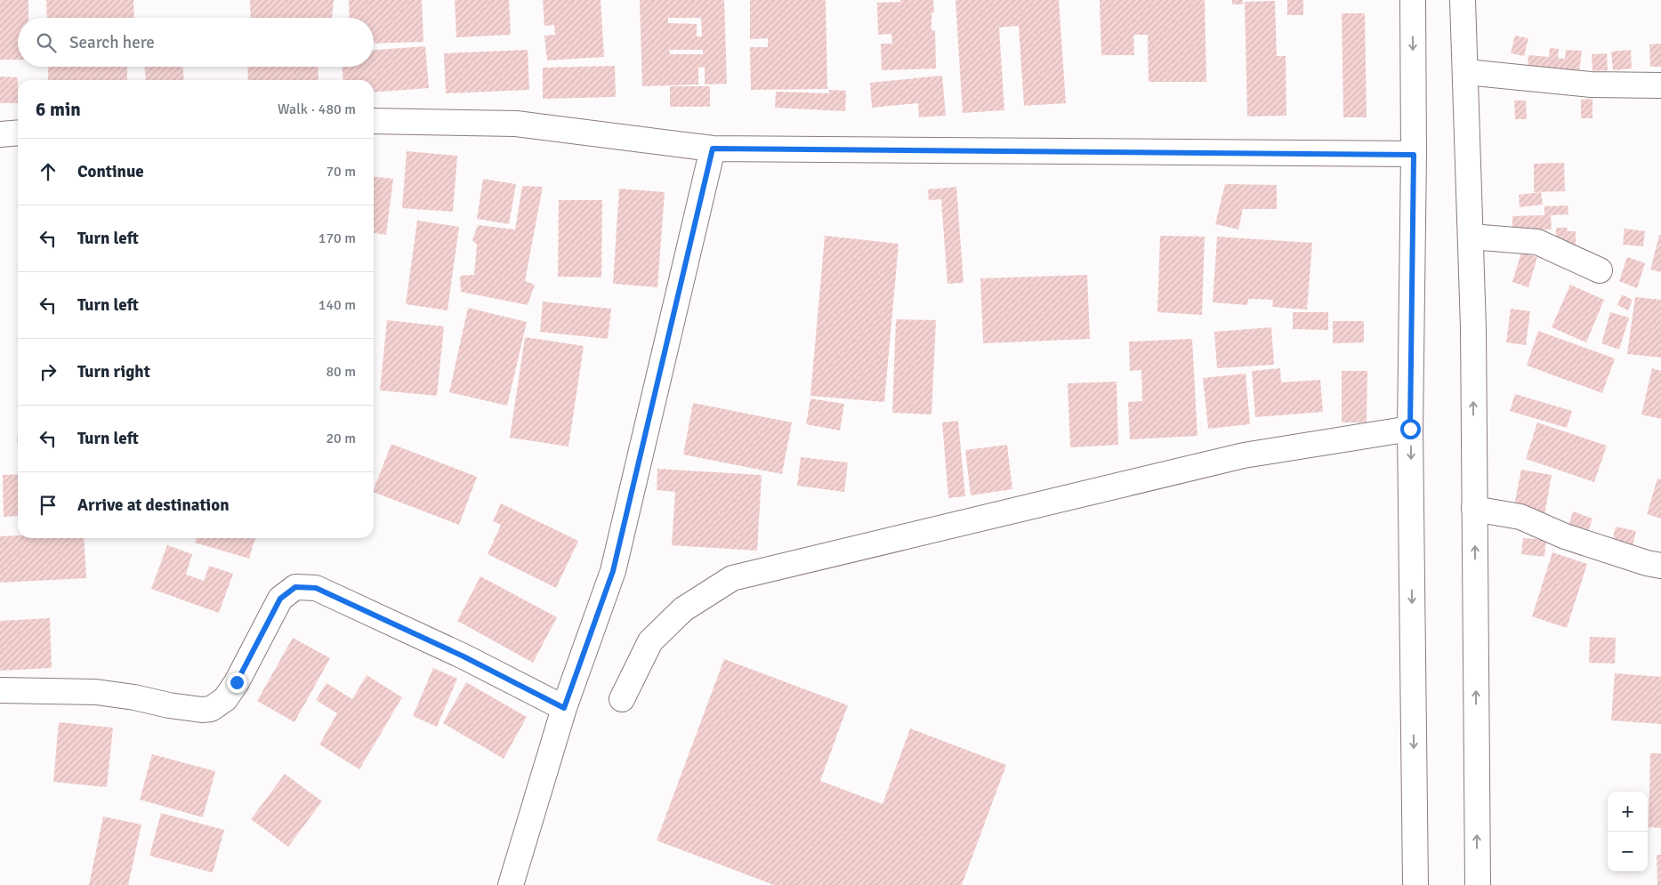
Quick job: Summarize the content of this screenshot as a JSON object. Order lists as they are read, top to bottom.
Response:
{
  "page": {
    "search": "Search here",
    "heading": ["6 min", "Walk · 480 m"],
    "list": [
      ["Continue", "70 m"],
      ["Turn left", "170 m"],
      ["Turn left", "140 m"],
      ["Turn right", "80 m"],
      ["Turn left", "20 m"],
      "Arrive at destination"
    ],
    "map_buttons": ["+", "−"]
  }
}
